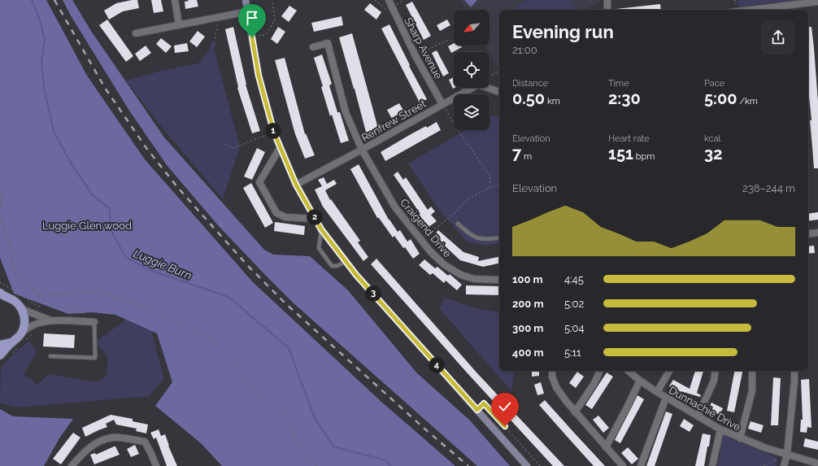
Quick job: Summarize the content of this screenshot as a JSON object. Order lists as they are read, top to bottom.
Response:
{
  "streets": {
    "street": [
      "Sharp Avenue",
      "Renfrew Street",
      "Craigend Drive",
      "Dunnachie Drive"
    ]
  },
  "crossings": [
    ["Sharp Avenue", "Renfrew Street"],
    ["Renfrew Street", "Craigend Drive"]
  ],
  "water": ["Luggie Burn"],
  "parks": ["Luggie Glen wood"],
  "north": "bottom left",
  "page": {
    "heading": ["Evening run", "21:00"],
    "stats": [
      ["Distance", "0.50 km"],
      ["Time", "2:30"],
      ["Pace", "5:00 /km"],
      ["Elevation", "7 m"],
      ["Heart rate", "151 bpm"],
      ["kcal", "32"]
    ],
    "pins": [
      "1",
      "2",
      "3",
      "4"
    ],
    "chart": ["Elevation", "238–244 m"],
    "list": [
      {
        "name": "100 m",
        "note": "4:45"
      },
      {
        "name": "200 m",
        "note": "5:02"
      },
      {
        "name": "300 m",
        "note": "5:04"
      },
      {
        "name": "400 m",
        "note": "5:11"
      }
    ]
  }
}
